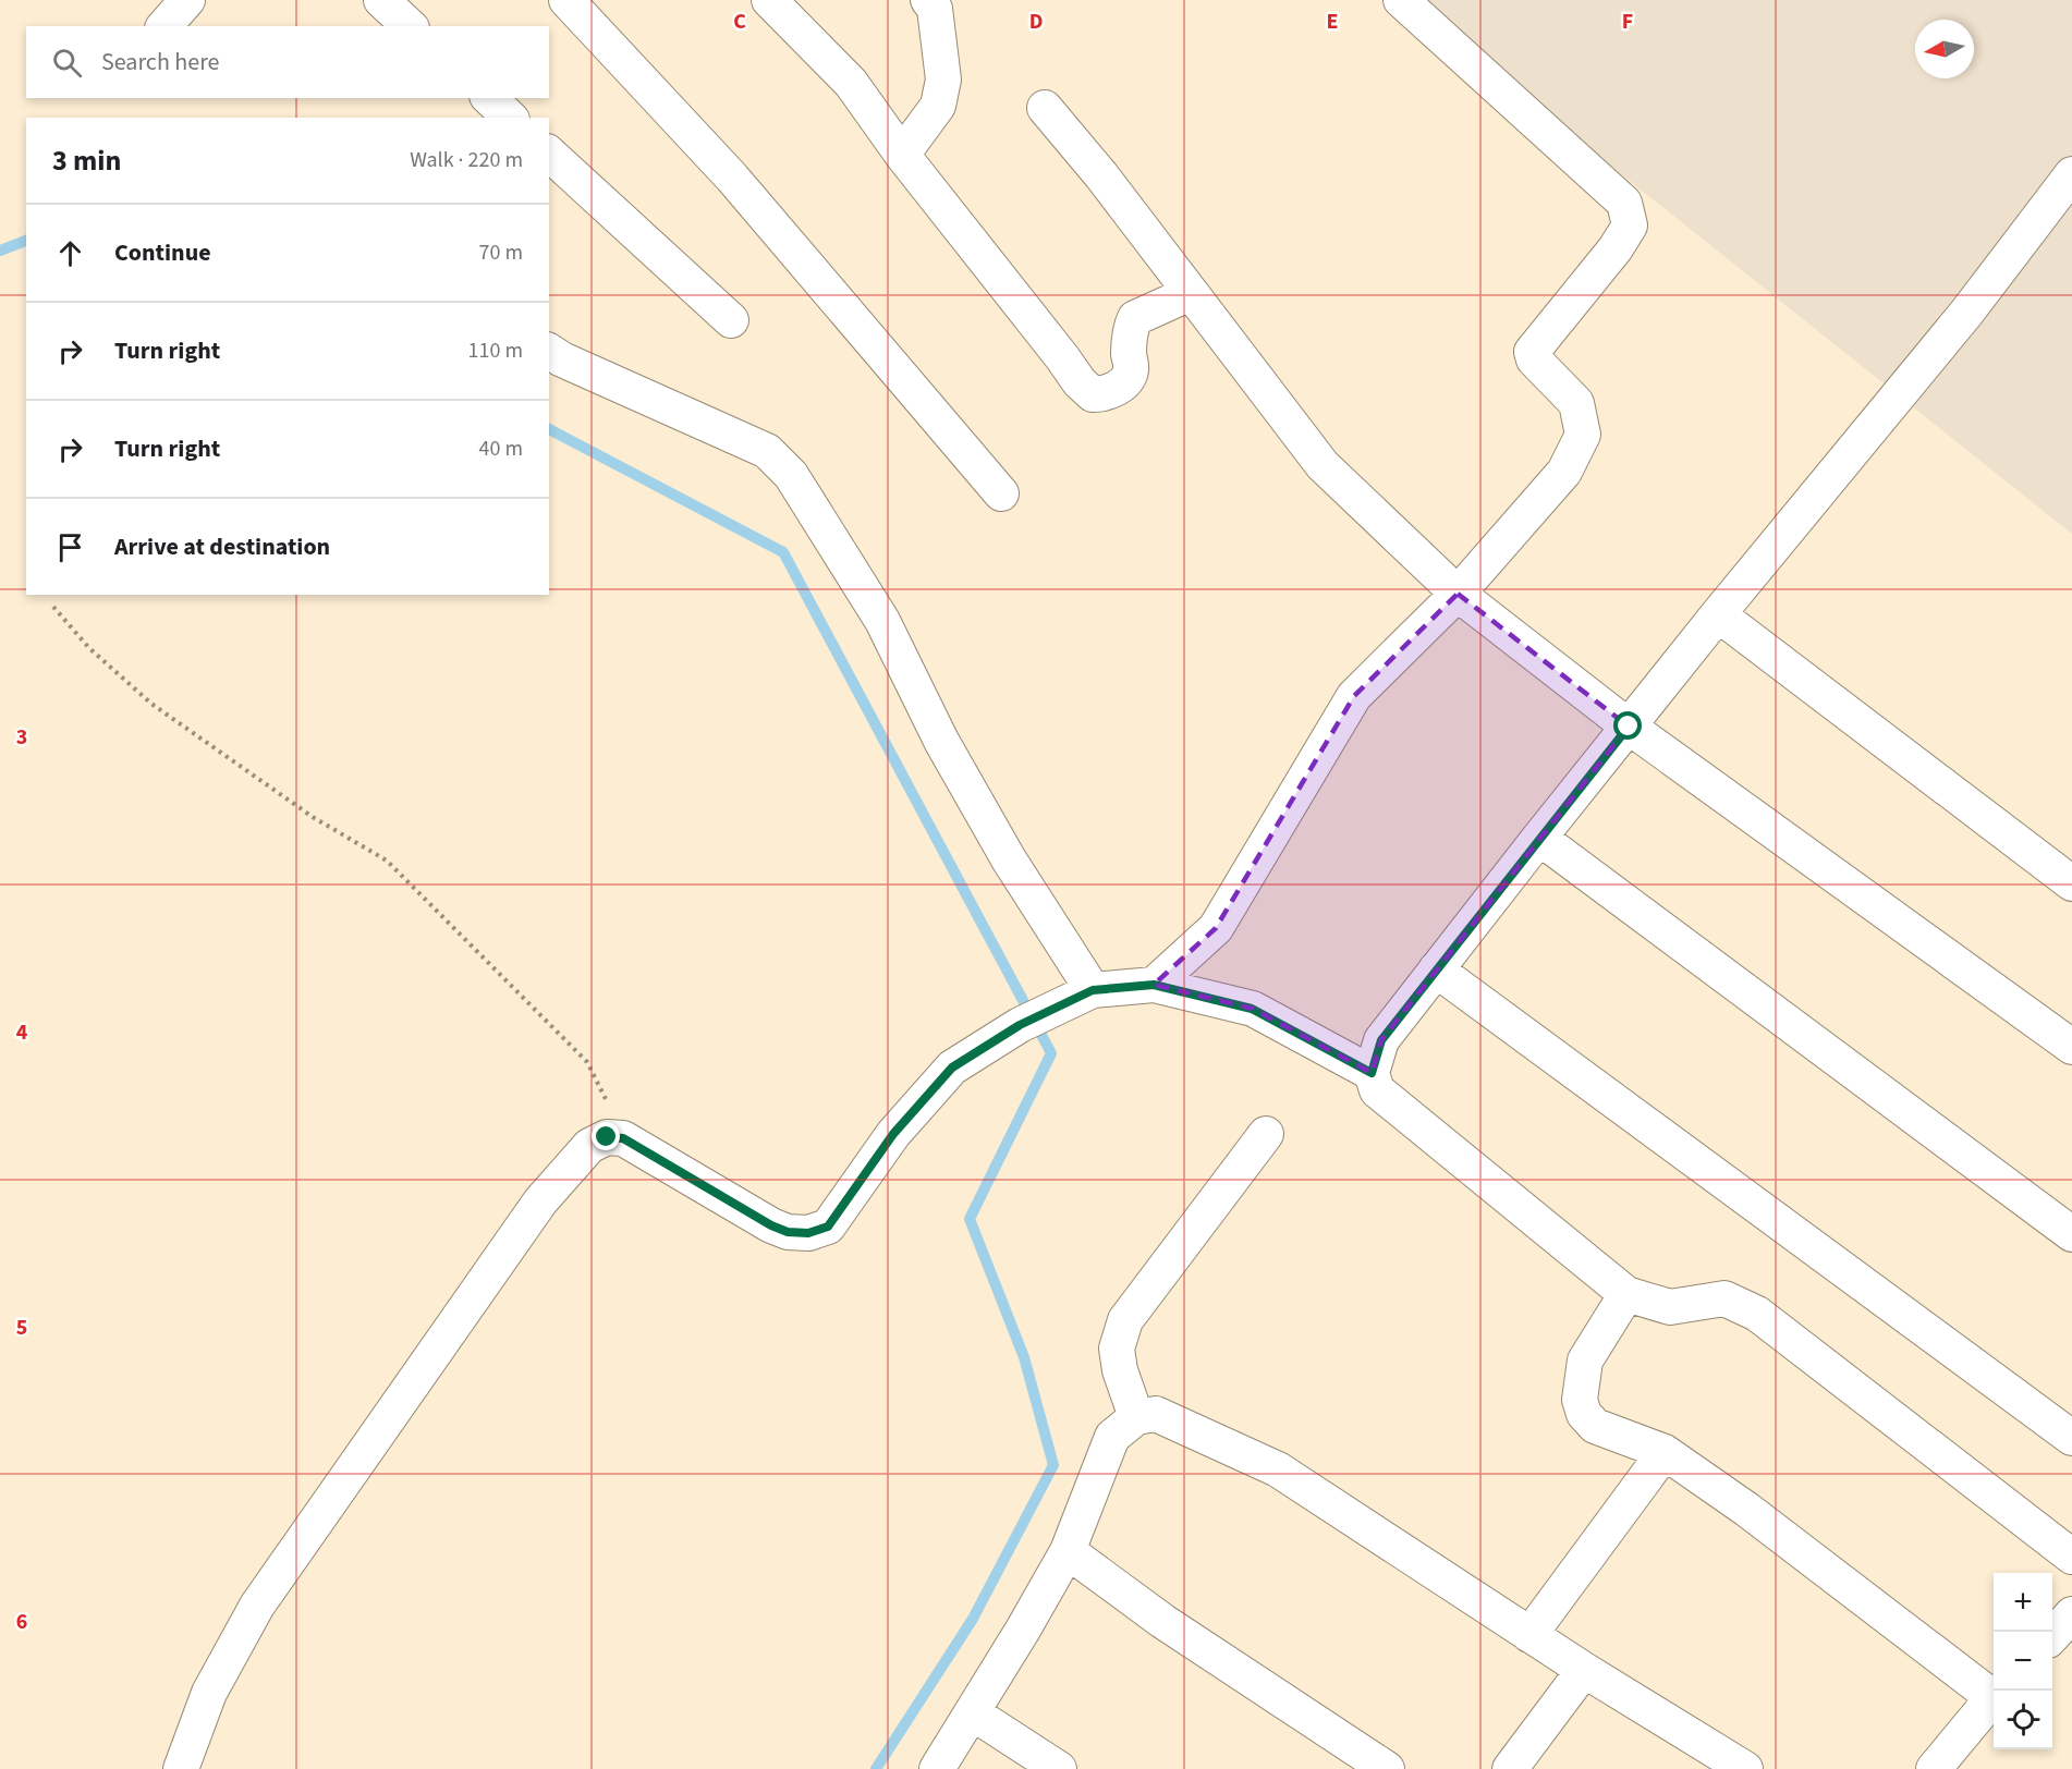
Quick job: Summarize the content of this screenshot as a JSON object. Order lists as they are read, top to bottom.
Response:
{
  "north": "left",
  "page": {
    "search": "Search here",
    "heading": ["3 min", "Walk · 220 m"],
    "list": [
      ["Continue", "70 m"],
      ["Turn right", "110 m"],
      ["Turn right", "40 m"],
      "Arrive at destination"
    ],
    "map_buttons": ["+", "−"]
  },
  "grid": {
    "columns": [
      "C",
      "D",
      "E",
      "F"
    ],
    "rows": [
      "3",
      "4",
      "5",
      "6"
    ]
  }
}
